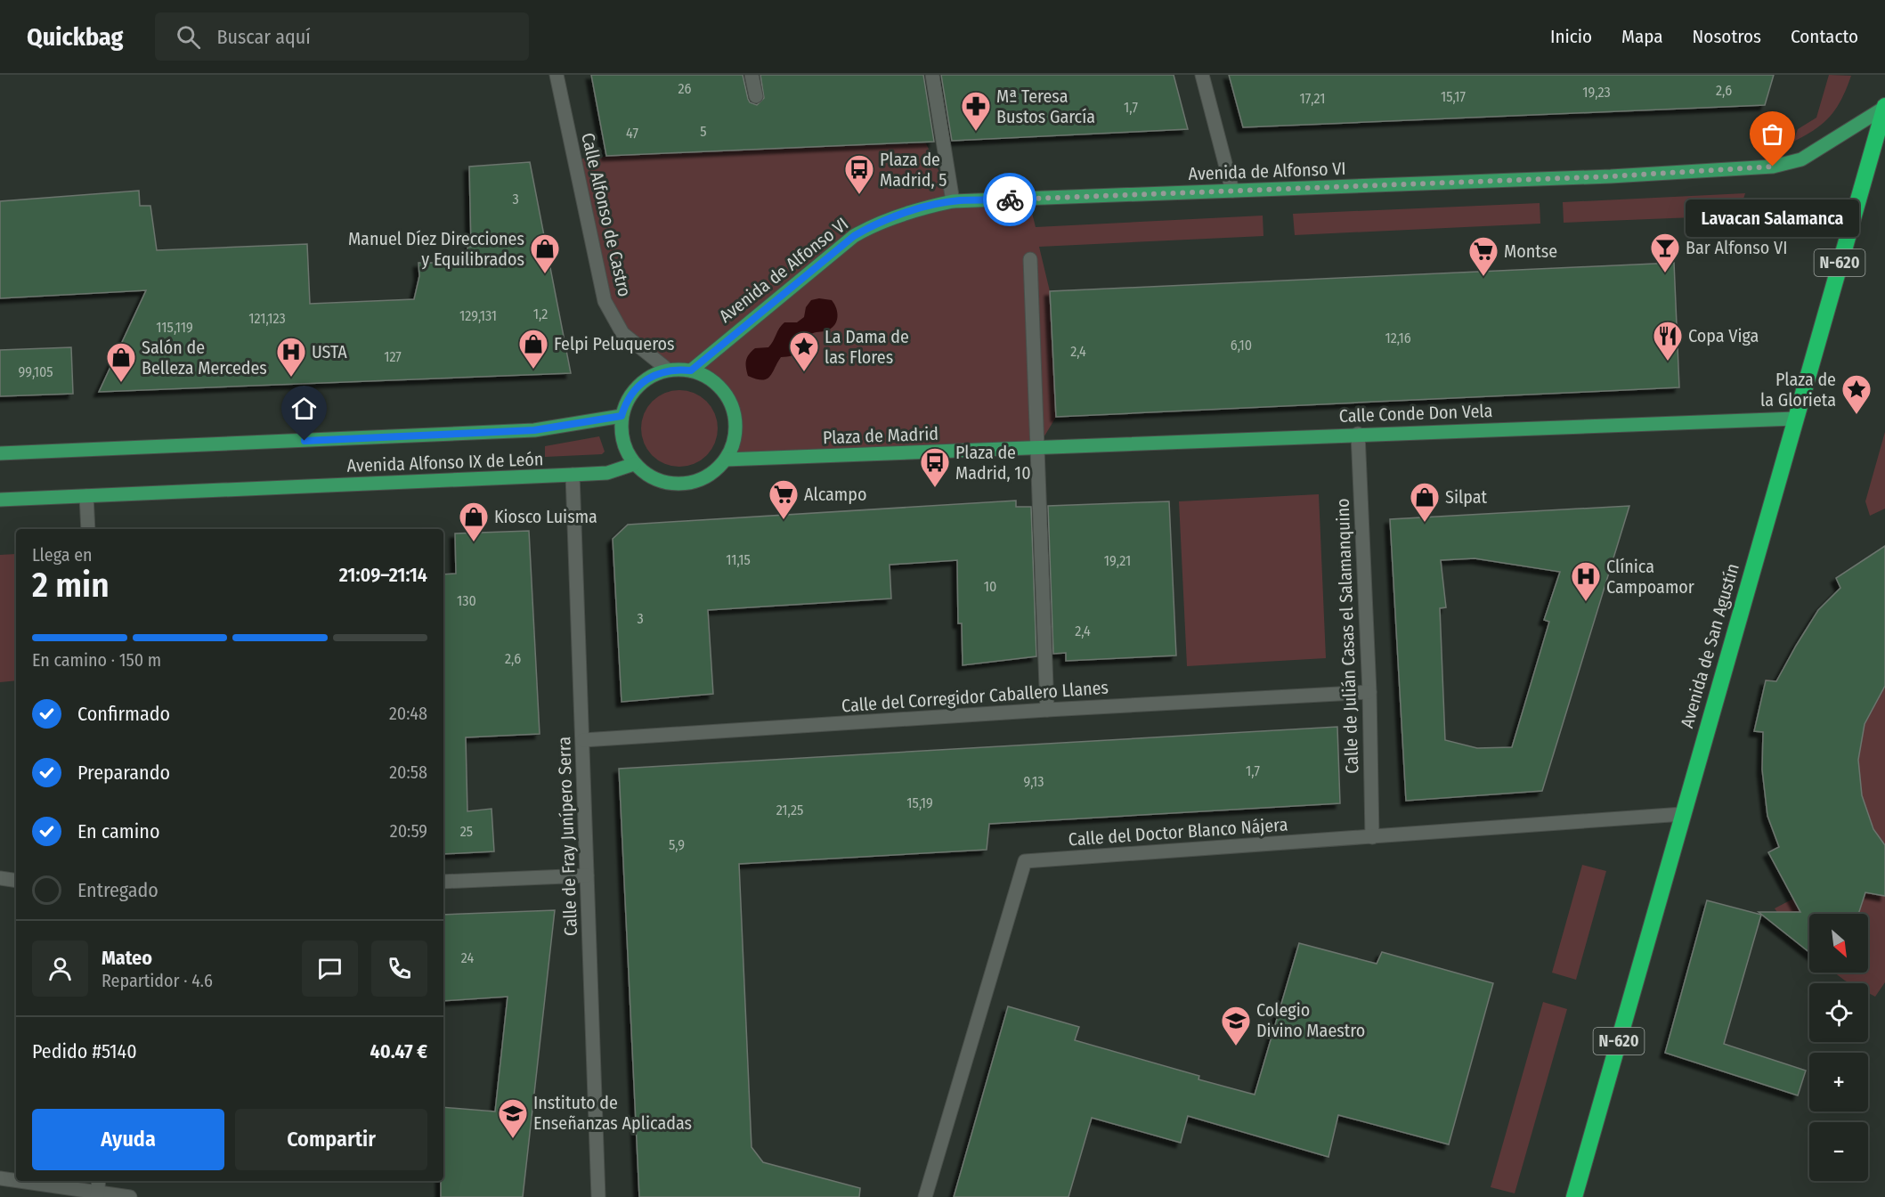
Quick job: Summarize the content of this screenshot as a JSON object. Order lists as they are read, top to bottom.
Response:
{
  "streets": {
    "highway": ["N-620", "Avenida de San Agustín"],
    "main road": [
      "Avenida de Alfonso VI",
      "Calle Conde Don Vela",
      "Plaza de Madrid",
      "Avenida Alfonso IX de León"
    ],
    "street": [
      "Calle Alfonso de Castro",
      "Calle de Julián Casas el Salamanquino",
      "Calle del Corregidor Caballero Llanes",
      "Calle del Doctor Blanco Nájera",
      "Calle de Fray Junípero Serra"
    ]
  },
  "crossings": [
    ["Avenida de Alfonso VI", "Calle Alfonso de Castro"],
    ["Avenida de Alfonso VI", "Plaza de Madrid"],
    ["Avenida de Alfonso VI", "Avenida Alfonso IX de León"],
    ["Avenida de Alfonso VI", "Avenida de San Agustín"],
    ["Calle Alfonso de Castro", "Plaza de Madrid"],
    ["Calle Alfonso de Castro", "Avenida Alfonso IX de León"],
    ["Calle Conde Don Vela", "Plaza de Madrid"],
    ["Calle Conde Don Vela", "Calle de Julián Casas el Salamanquino"],
    ["Calle Conde Don Vela", "Avenida de San Agustín"],
    ["Plaza de Madrid", "Avenida Alfonso IX de León"],
    ["Avenida Alfonso IX de León", "Calle de Fray Junípero Serra"],
    ["Calle de Julián Casas el Salamanquino", "Calle del Corregidor Caballero Llanes"],
    ["Calle de Julián Casas el Salamanquino", "Calle del Doctor Blanco Nájera"],
    ["Avenida de San Agustín", "Calle del Doctor Blanco Nájera"],
    ["Calle del Corregidor Caballero Llanes", "Calle de Fray Junípero Serra"]
  ],
  "places": {
    "pharmacy": ["Mª Teresa Bustos García"],
    "other": ["Lavacan Salamanca"],
    "bus stop": ["Plaza de Madrid, 5", "Plaza de Madrid, 10"],
    "bar": ["Bar Alfonso VI"],
    "shop": [
      "Manuel Díez Direcciones y Equilibrados",
      "Felpi Peluqueros",
      "Salón de Belleza Mercedes",
      "Silpat",
      "Kiosco Luisma"
    ],
    "supermarket": ["Montse", "Alcampo"],
    "restaurant": ["Copa Viga"],
    "place": ["La Dama de las Flores", "Plaza de la Glorieta"],
    "hospital": ["USTA", "Clínica Campoamor"],
    "school or university": ["Colegio Divino Maestro", "Instituto de Enseñanzas Aplicadas"]
  },
  "house_numbers": [
    "26",
    "2,6",
    "19,23",
    "15,17",
    "17,21",
    "1,7",
    "5",
    "47",
    "3",
    "1,2",
    "129,131",
    "121,123",
    "115,119",
    "12,16",
    "6,10",
    "2,4",
    "127",
    "99,105",
    "11,15",
    "19,21",
    "10",
    "130",
    "3",
    "2,4",
    "2,6",
    "1,7",
    "9,13",
    "15,19",
    "21,25",
    "25",
    "5,9",
    "24"
  ],
  "north": "bottom right",
  "page": {
    "header": "Quickbag",
    "search": "Buscar aquí",
    "nav": [
      "Inicio",
      "Mapa",
      "Nosotros",
      "Contacto"
    ],
    "bubble": "Lavacan Salamanca",
    "heading": ["2 min", "Llega en", "21:09–21:14"],
    "panel": [
      "Mateo",
      "Repartidor · 4.6",
      "Pedido #5140",
      "40.47 €"
    ],
    "bar": "En camino · 150 m",
    "list": [
      ["Confirmado", "20:48"],
      ["Preparando", "20:58"],
      ["En camino", "20:59"],
      "Entregado"
    ],
    "map_buttons": ["+", "−"],
    "buttons": ["Ayuda", "Compartir"]
  }
}
